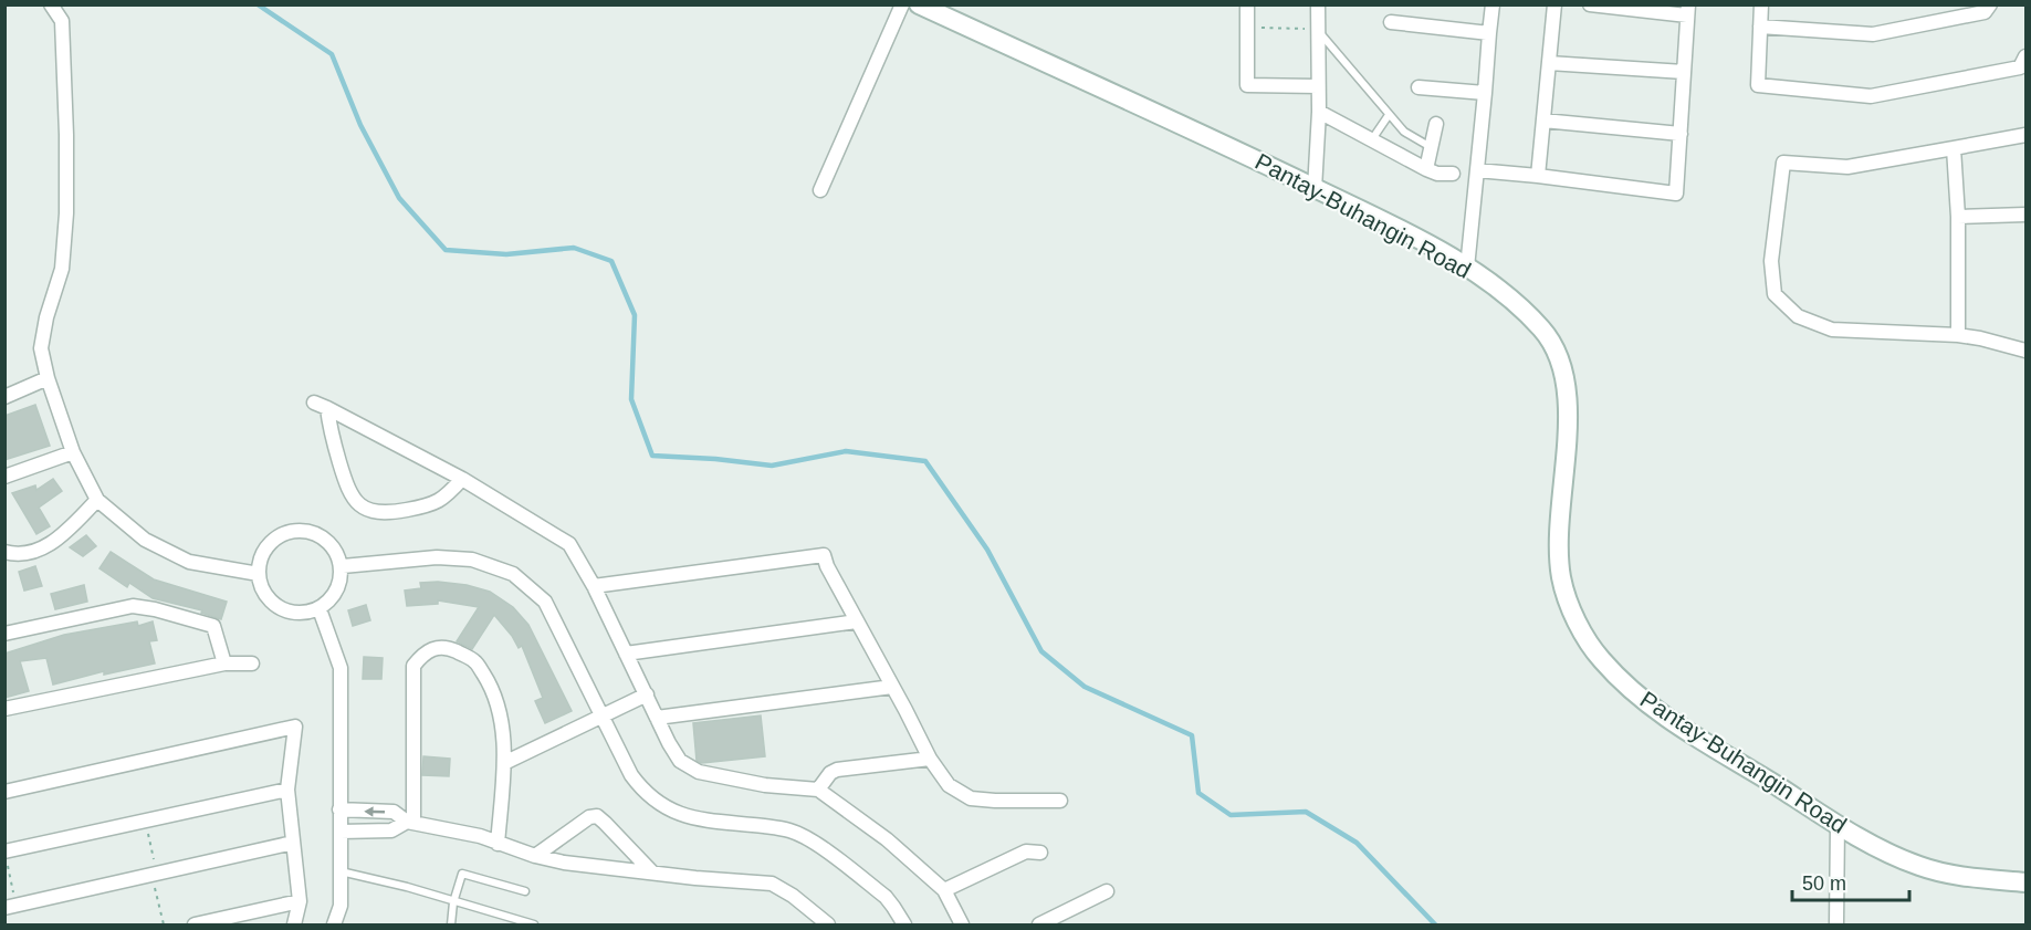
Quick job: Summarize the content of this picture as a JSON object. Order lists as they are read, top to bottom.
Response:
{
  "streets": {
    "street": ["Pantay-Buhangin Road"]
  },
  "scale_bar": "50 m"
}
